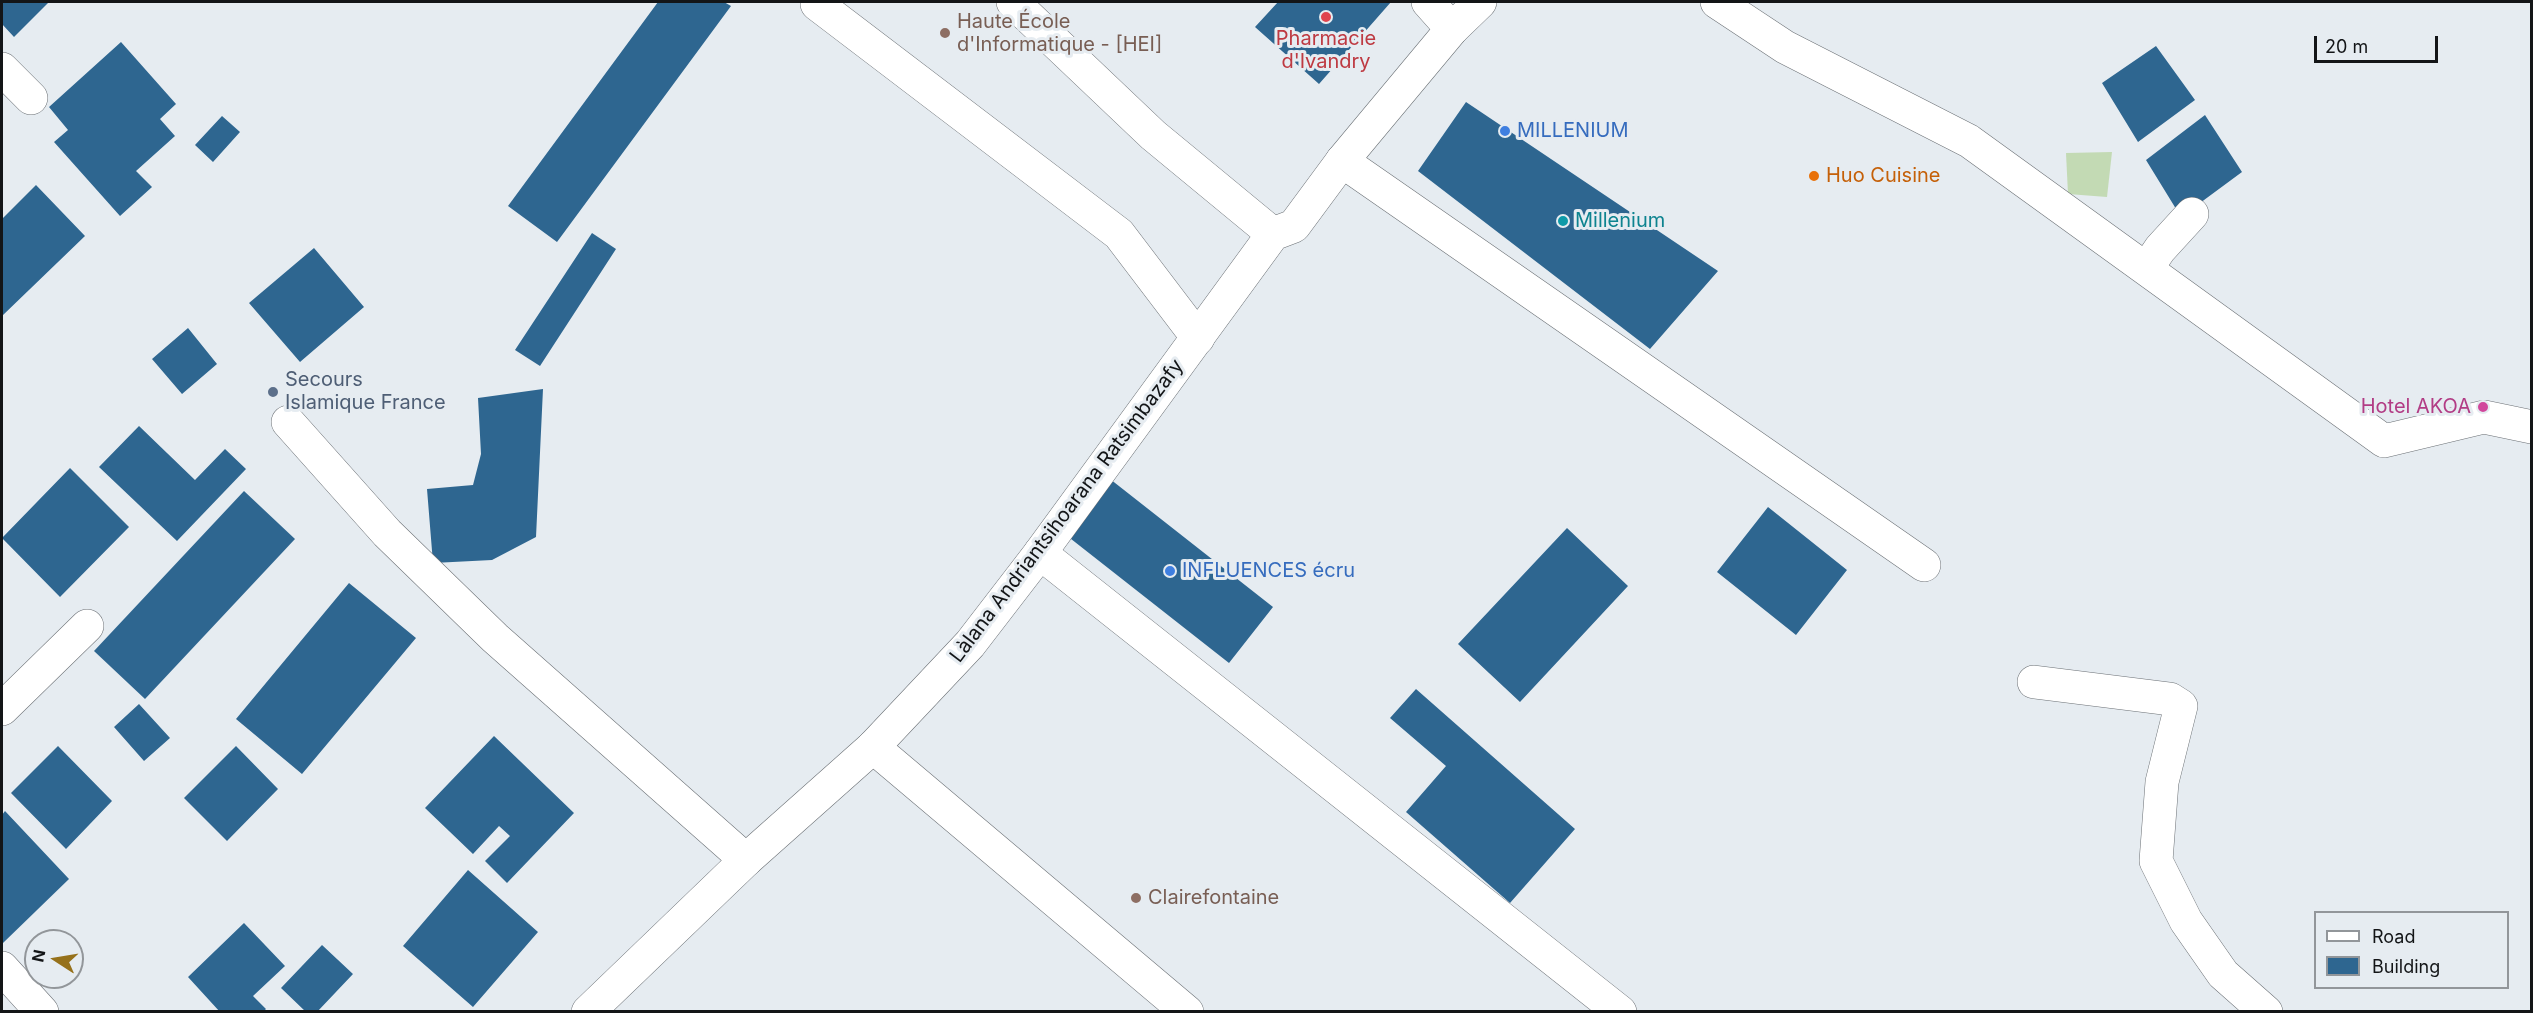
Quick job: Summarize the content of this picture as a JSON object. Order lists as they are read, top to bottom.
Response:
{
  "streets": {
    "street": ["Làlana Andriantsihoarana Ratsimbazafy"]
  },
  "places": [
    "Pharmacie d'Ivandry",
    "Haute École d'Informatique - [HEI]",
    "MILLENIUM",
    "Huo Cuisine",
    "Millenium",
    "Secours Islamique France",
    "Hotel AKOA",
    "INFLUENCES écru",
    "Clairefontaine"
  ],
  "legend": ["Road", "Building"],
  "scale_bar": "20 m",
  "north": "left"
}
